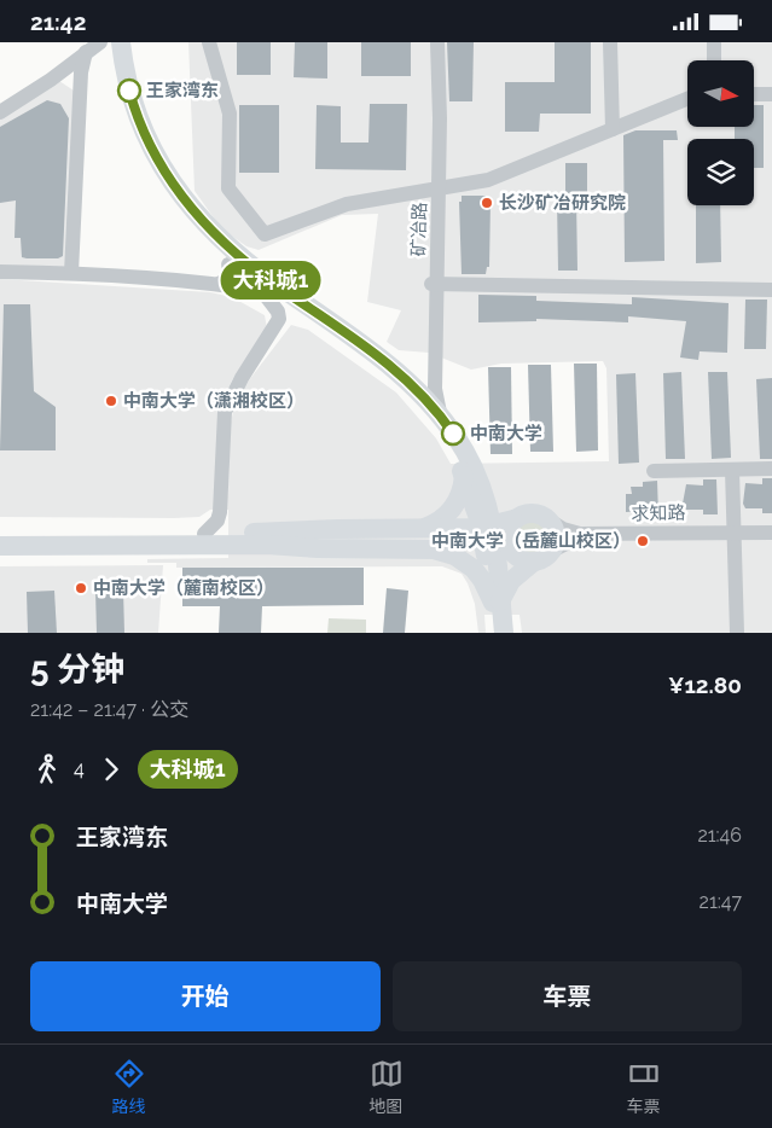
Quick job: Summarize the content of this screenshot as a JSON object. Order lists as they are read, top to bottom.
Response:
{
  "streets": {
    "street": ["矿冶路", "求知路"]
  },
  "places": [
    "王家湾东",
    "长沙矿冶研究院",
    "中南大学（潇湘校区）",
    "中南大学",
    "中南大学（岳麓山校区）",
    "中南大学（麓南校区）"
  ],
  "lines": ["bus line 大科城1"],
  "north": "right",
  "page": {
    "status": "21:42",
    "on_map": "大科城1",
    "heading": ["5 分钟", "21:42 – 21:47 · 公交", "¥12.80"],
    "legs": ["4", "大科城1"],
    "list": [
      {
        "name": "王家湾东",
        "value": "21:46"
      },
      {
        "name": "中南大学",
        "value": "21:47"
      }
    ],
    "buttons": ["开始", "车票"],
    "tabs": ["路线", "地图", "车票"]
  }
}
